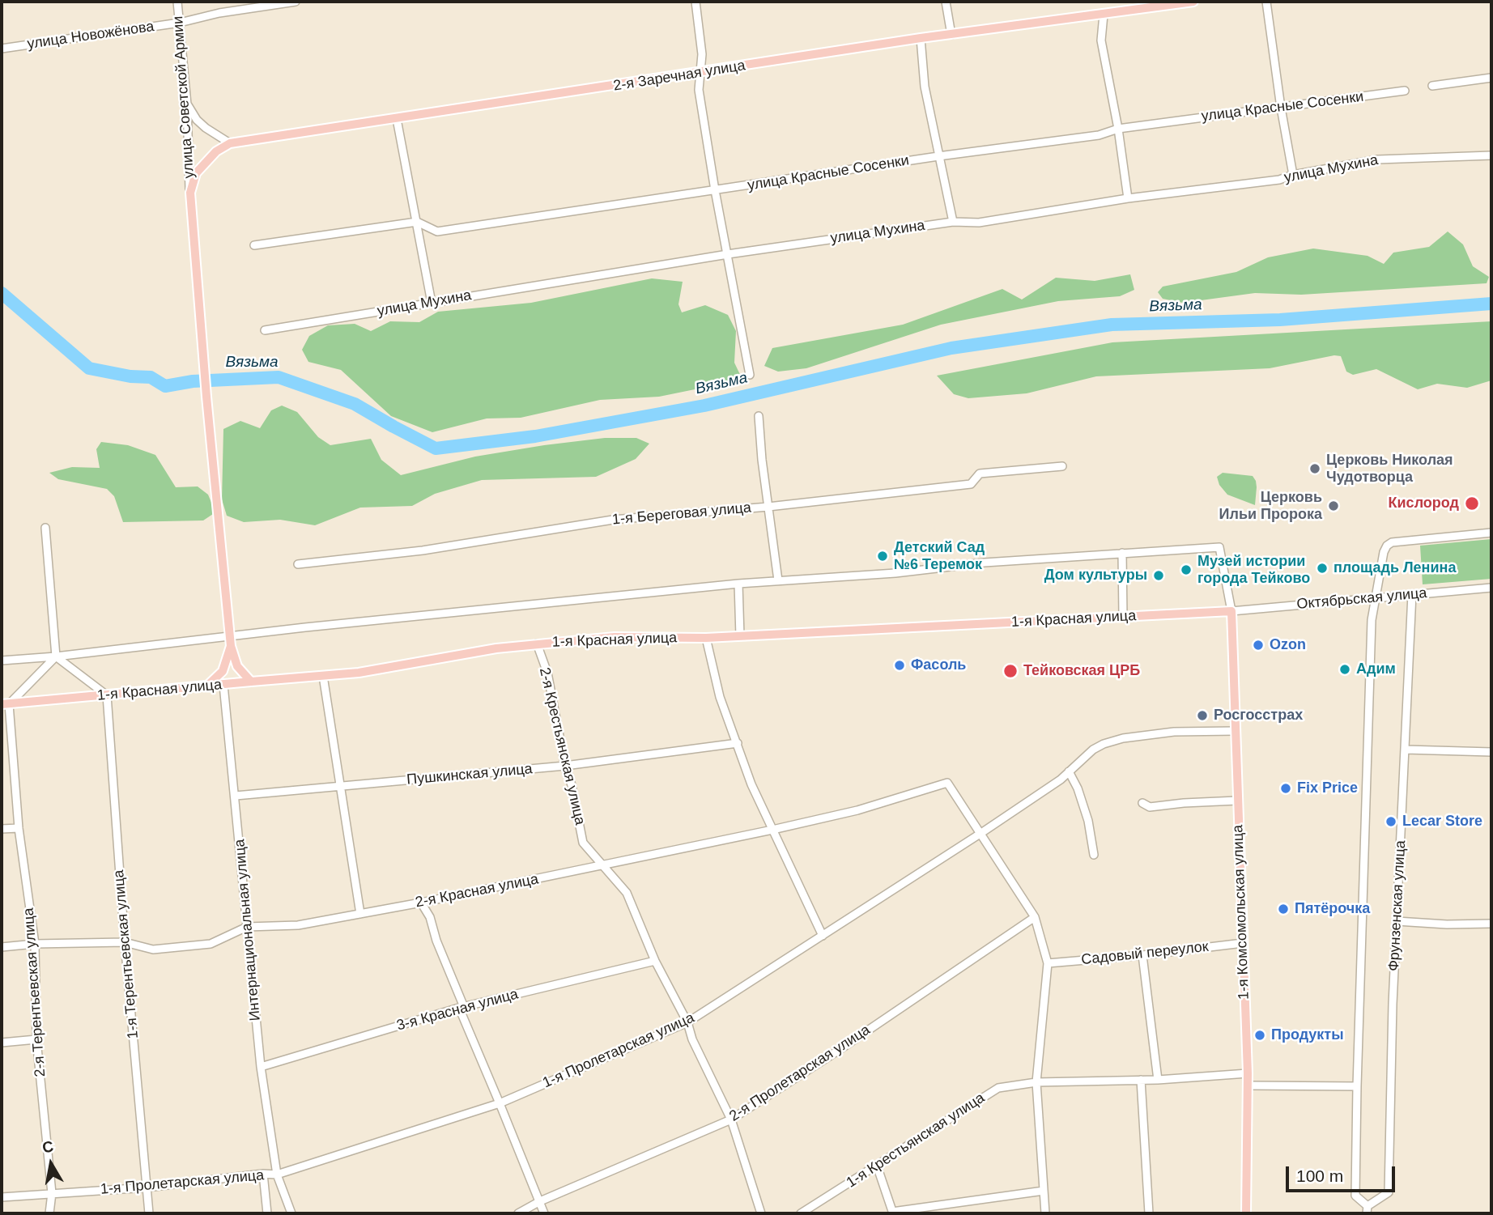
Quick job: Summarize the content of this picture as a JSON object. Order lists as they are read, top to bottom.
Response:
{
  "streets": {
    "main road": ["2-я Заречная улица", "1-я Красная улица", "1-я Комсомольская улица"],
    "street": [
      "улица Новожёнова",
      "улица Советской Армии",
      "улица Красные Сосенки",
      "улица Мухина",
      "1-я Береговая улица",
      "Октябрьская улица",
      "2-я Крестьянская улица",
      "Пушкинская улица",
      "2-я Красная улица",
      "Фрунзенская улица",
      "Интернациональная улица",
      "Садовый переулок",
      "1-я Терентьевская улица",
      "2-я Терентьевская улица",
      "3-я Красная улица",
      "1-я Пролетарская улица",
      "2-я Пролетарская улица",
      "1-я Крестьянская улица"
    ]
  },
  "crossings": [
    ["улица Новожёнова", "улица Советской Армии"],
    ["2-я Заречная улица", "улица Советской Армии"],
    ["Октябрьская улица", "1-я Красная улица"],
    ["Октябрьская улица", "Фрунзенская улица"],
    ["Октябрьская улица", "1-я Комсомольская улица"],
    ["1-я Красная улица", "2-я Крестьянская улица"],
    ["1-я Красная улица", "1-я Комсомольская улица"],
    ["1-я Красная улица", "Интернациональная улица"],
    ["1-я Красная улица", "1-я Терентьевская улица"],
    ["1-я Красная улица", "2-я Терентьевская улица"],
    ["2-я Крестьянская улица", "Пушкинская улица"],
    ["2-я Крестьянская улица", "2-я Красная улица"],
    ["2-я Крестьянская улица", "3-я Красная улица"],
    ["2-я Крестьянская улица", "1-я Пролетарская улица"],
    ["2-я Крестьянская улица", "2-я Пролетарская улица"],
    ["Пушкинская улица", "Интернациональная улица"],
    ["2-я Красная улица", "Интернациональная улица"],
    ["2-я Красная улица", "1-я Терентьевская улица"],
    ["2-я Красная улица", "2-я Терентьевская улица"],
    ["2-я Красная улица", "1-я Пролетарская улица"],
    ["1-я Комсомольская улица", "Садовый переулок"],
    ["1-я Комсомольская улица", "1-я Пролетарская улица"],
    ["1-я Комсомольская улица", "1-я Крестьянская улица"],
    ["Интернациональная улица", "3-я Красная улица"],
    ["Интернациональная улица", "1-я Пролетарская улица"],
    ["1-я Терентьевская улица", "1-я Пролетарская улица"],
    ["2-я Терентьевская улица", "1-я Пролетарская улица"]
  ],
  "water": ["Вязьма"],
  "places": [
    "Церковь Николая Чудотворца",
    "Кислород",
    "Церковь Ильи Пророка",
    "Детский Сад №6 Теремок",
    "площадь Ленина",
    "Музей истории города Тейково",
    "Дом культуры",
    "Ozon",
    "Фасоль",
    "Адим",
    "Тейковская ЦРБ",
    "Росгосстрах",
    "Fix Price",
    "Lecar Store",
    "Пятёрочка",
    "Продукты"
  ],
  "scale_bar": "100 m",
  "north": "top"
}
